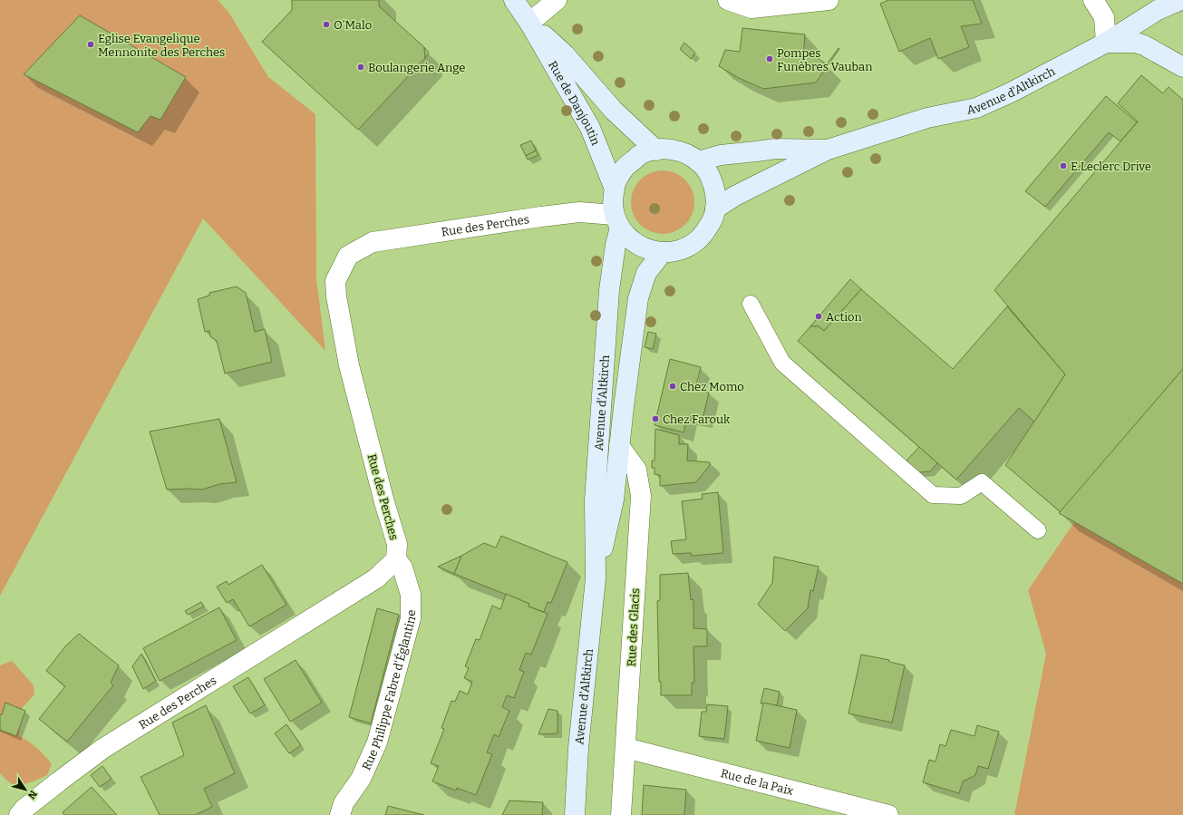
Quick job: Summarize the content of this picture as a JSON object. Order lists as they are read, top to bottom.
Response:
{
  "streets": {
    "street": [
      "Avenue d'Altkirch",
      "Rue de Danjoutin",
      "Rue des Perches",
      "Rue des Glacis",
      "Rue Philippe Fabre d'Églantine",
      "Rue de la Paix"
    ]
  },
  "crossings": [
    ["Avenue d'Altkirch", "Rue de Danjoutin"],
    ["Avenue d'Altkirch", "Rue des Perches"],
    ["Avenue d'Altkirch", "Rue des Glacis"],
    ["Rue de Danjoutin", "Rue des Perches"],
    ["Rue des Perches", "Rue Philippe Fabre d'Églantine"],
    ["Rue des Glacis", "Rue de la Paix"]
  ],
  "places": [
    "O'Malo",
    "Eglise Evangelique Mennonite des Perches",
    "Pompes Funèbres Vauban",
    "Boulangerie Ange",
    "E.Leclerc Drive",
    "Action",
    "Chez Momo",
    "Chez Farouk"
  ],
  "north": "bottom right"
}
